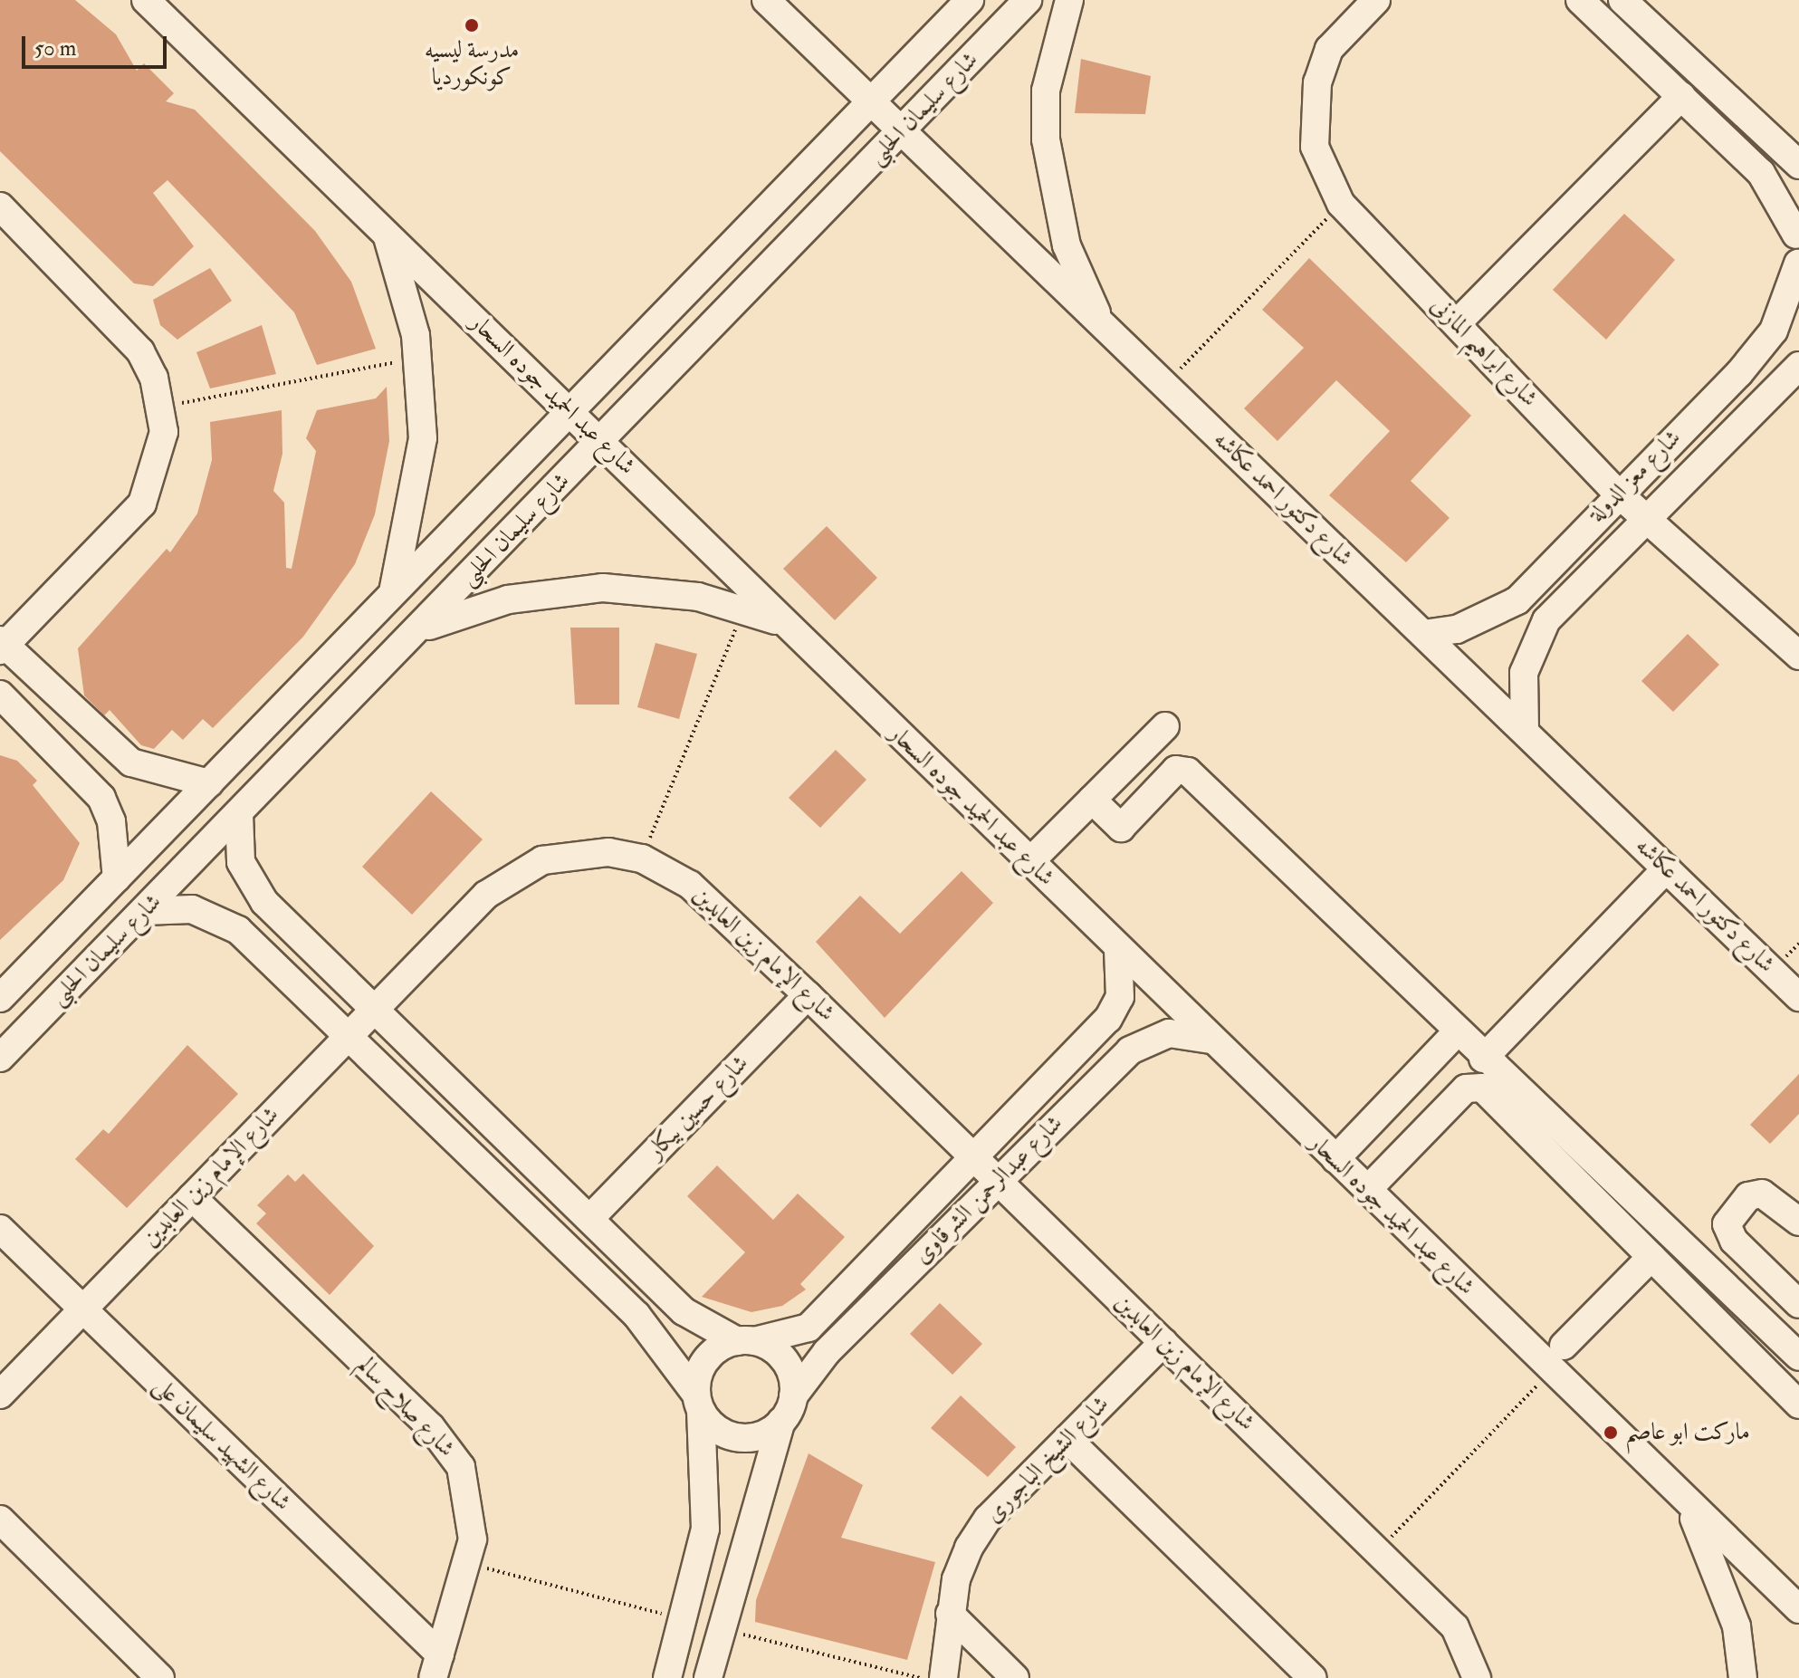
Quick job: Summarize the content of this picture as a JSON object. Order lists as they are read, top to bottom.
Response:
{
  "streets": {
    "street": [
      "شارع سليمان الحلبى",
      "شارع ابراهيم المازنى",
      "شارع عبد الحميد جوده السحار",
      "شارع معز الدولة",
      "شارع دكتور احمد عكاشه",
      "شارع الإمام زين العابدين",
      "شارع حسين بيكار",
      "شارع عبدالرحمن الشرقاوى",
      "شارع صلاح سالم",
      "شارع الشهيد سليمان على",
      "شارع الشيخ الباجورى"
    ]
  },
  "crossings": [
    ["شارع سليمان الحلبى", "شارع عبد الحميد جوده السحار"],
    ["شارع سليمان الحلبى", "شارع دكتور احمد عكاشه"],
    ["شارع ابراهيم المازنى", "شارع معز الدولة"],
    ["شارع عبد الحميد جوده السحار", "شارع عبدالرحمن الشرقاوى"],
    ["شارع معز الدولة", "شارع دكتور احمد عكاشه"],
    ["شارع الإمام زين العابدين", "شارع حسين بيكار"],
    ["شارع الإمام زين العابدين", "شارع عبدالرحمن الشرقاوى"],
    ["شارع الإمام زين العابدين", "شارع صلاح سالم"],
    ["شارع الإمام زين العابدين", "شارع الشهيد سليمان على"],
    ["شارع الإمام زين العابدين", "شارع الشيخ الباجورى"],
    ["شارع صلاح سالم", "شارع الشهيد سليمان على"]
  ],
  "places": ["مدرسة ليسيه كونكورديا", "ماركت ابو عاصم"],
  "scale_bar": "50 m"
}
